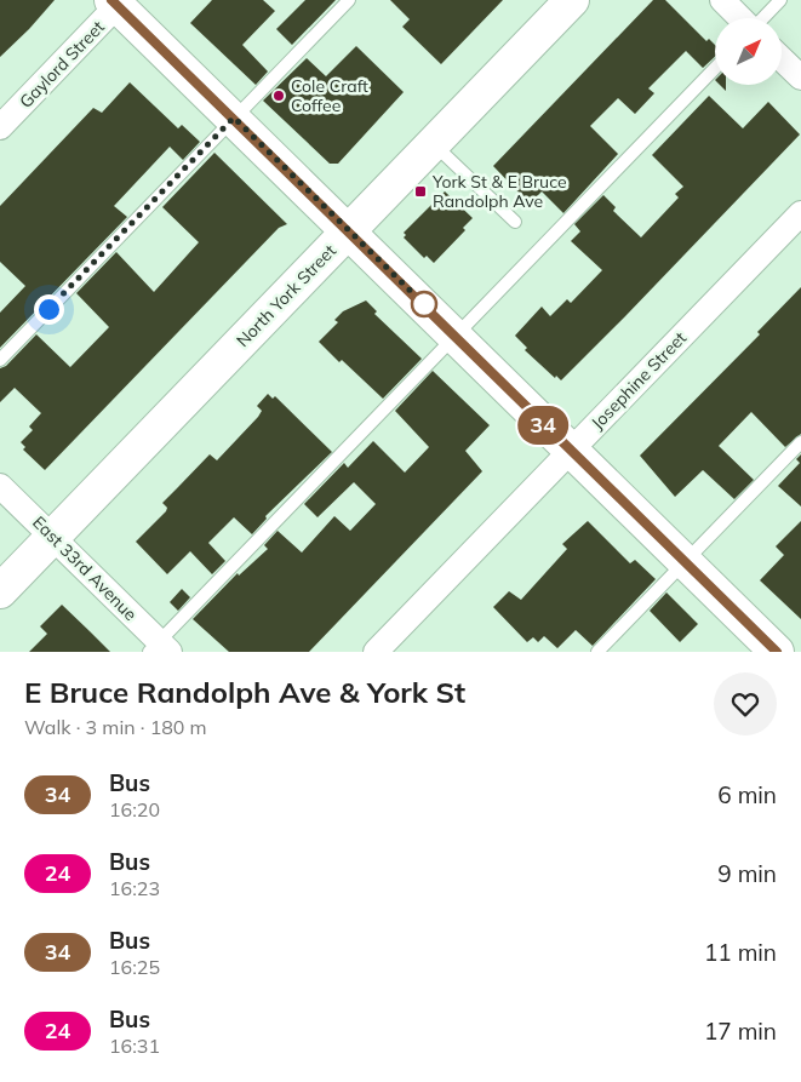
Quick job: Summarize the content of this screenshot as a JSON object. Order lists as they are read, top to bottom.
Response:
{
  "streets": {
    "street": [
      "Gaylord Street",
      "North York Street",
      "Josephine Street",
      "East 33rd Avenue"
    ]
  },
  "crossings": [
    ["North York Street", "East 33rd Avenue"]
  ],
  "places": {
    "other": ["Cole Craft Coffee"],
    "transit": ["York St & E Bruce Randolph Ave"]
  },
  "lines": ["bus line 34"],
  "north": "top right",
  "page": {
    "on_map": "34",
    "heading": ["E Bruce Randolph Ave & York St", "Walk · 3 min · 180 m"],
    "list": [
      {
        "mark": "34",
        "name": "Bus",
        "note": "16:20",
        "value": "6 min"
      },
      {
        "mark": "24",
        "name": "Bus",
        "note": "16:23",
        "value": "9 min"
      },
      {
        "mark": "34",
        "name": "Bus",
        "note": "16:25",
        "value": "11 min"
      },
      {
        "mark": "24",
        "name": "Bus",
        "note": "16:31",
        "value": "17 min"
      }
    ]
  }
}
